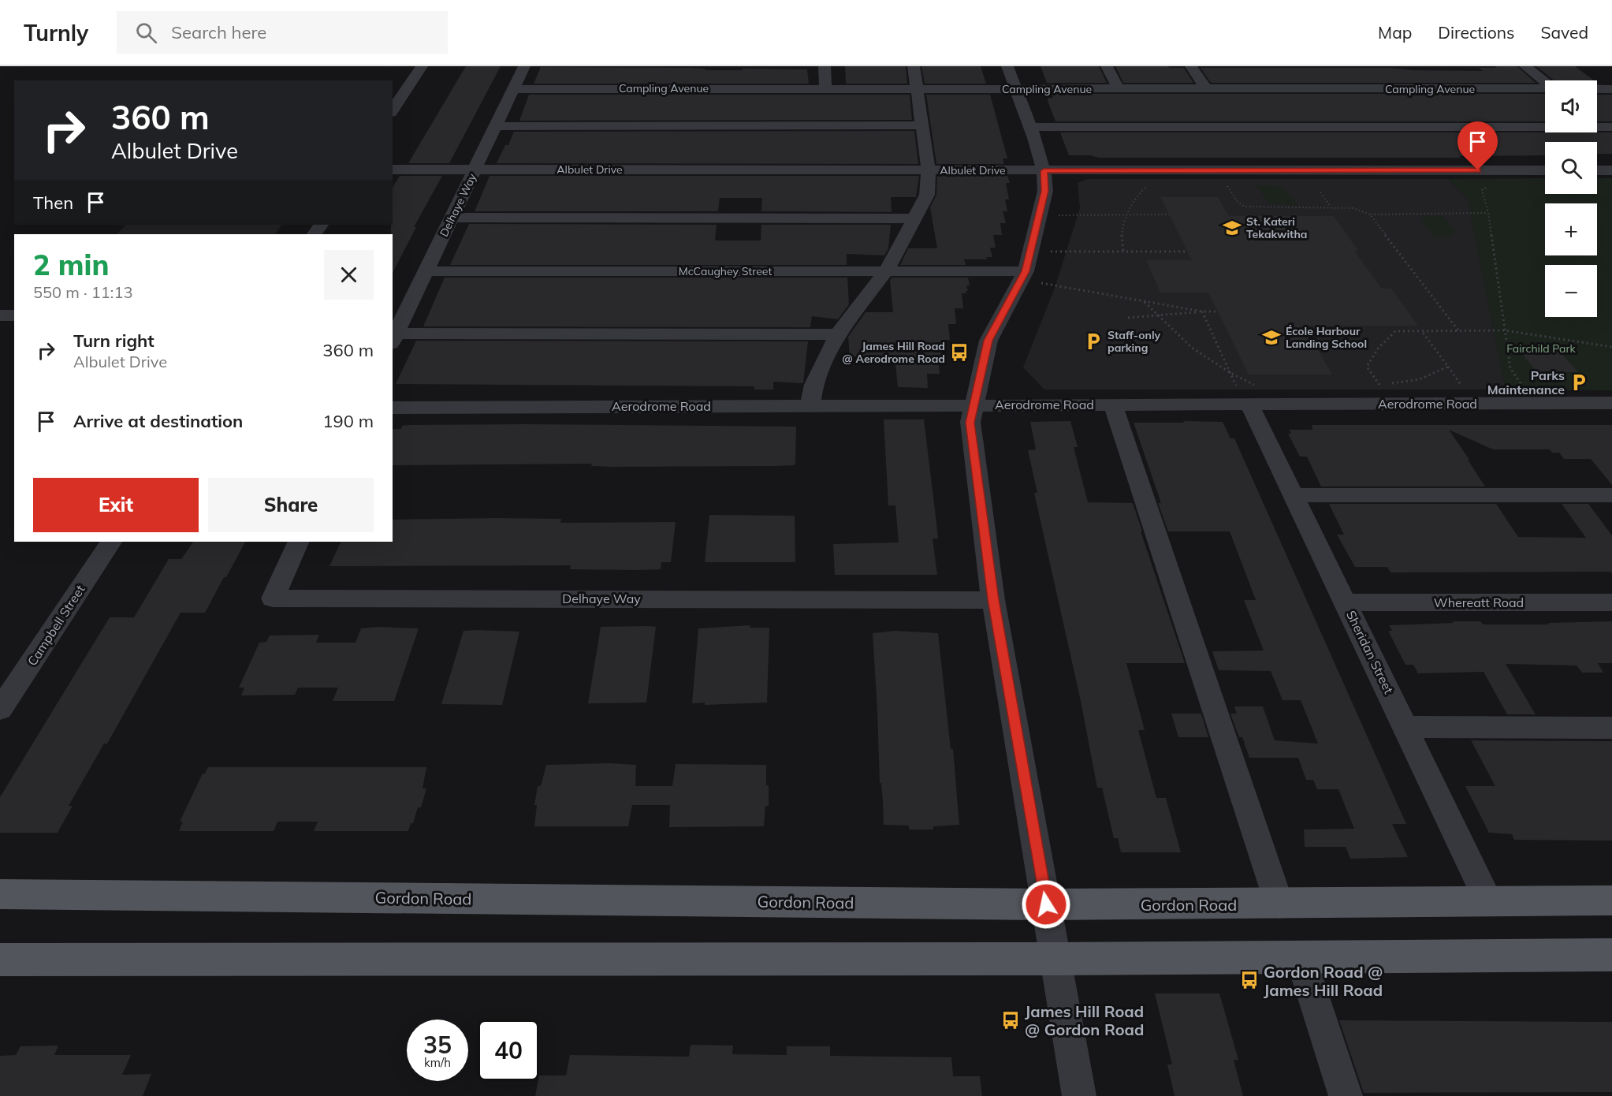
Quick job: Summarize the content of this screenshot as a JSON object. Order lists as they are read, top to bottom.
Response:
{
  "streets": {
    "main road": ["Gordon Road"],
    "street": [
      "Campling Avenue",
      "Albulet Drive",
      "Delhaye Way",
      "McCaughey Street",
      "Aerodrome Road",
      "Whereatt Road",
      "Campbell Street",
      "Sheridan Street"
    ]
  },
  "crossings": [
    ["Campling Avenue", "Delhaye Way"],
    ["Albulet Drive", "Delhaye Way"],
    ["Delhaye Way", "McCaughey Street"],
    ["Aerodrome Road", "Sheridan Street"],
    ["Whereatt Road", "Sheridan Street"],
    ["Sheridan Street", "Gordon Road"]
  ],
  "parks": ["Fairchild Park"],
  "places": {
    "school or university": ["St. Kateri Tekakwitha", "École Harbour Landing School"],
    "parking": ["Staff-only parking", "Parks Maintenance"],
    "bus stop": ["James Hill Road @ Aerodrome Road", "Gordon Road @ James Hill Road", "James Hill Road @ Gordon Road"]
  },
  "page": {
    "header": "Turnly",
    "search": "Search here",
    "nav": ["Map", "Directions", "Saved"],
    "map_buttons": ["+", "−"],
    "turn": ["360 m", "Albulet Drive"],
    "then": "Then",
    "heading": ["2 min", "550 m · 11:13"],
    "list": [
      {
        "name": "Turn right",
        "note": "Albulet Drive",
        "value": "360 m"
      },
      {
        "name": "Arrive at destination",
        "value": "190 m"
      }
    ],
    "buttons": ["Exit", "Share"],
    "speed": "35 km/h",
    "limit": "40"
  }
}
